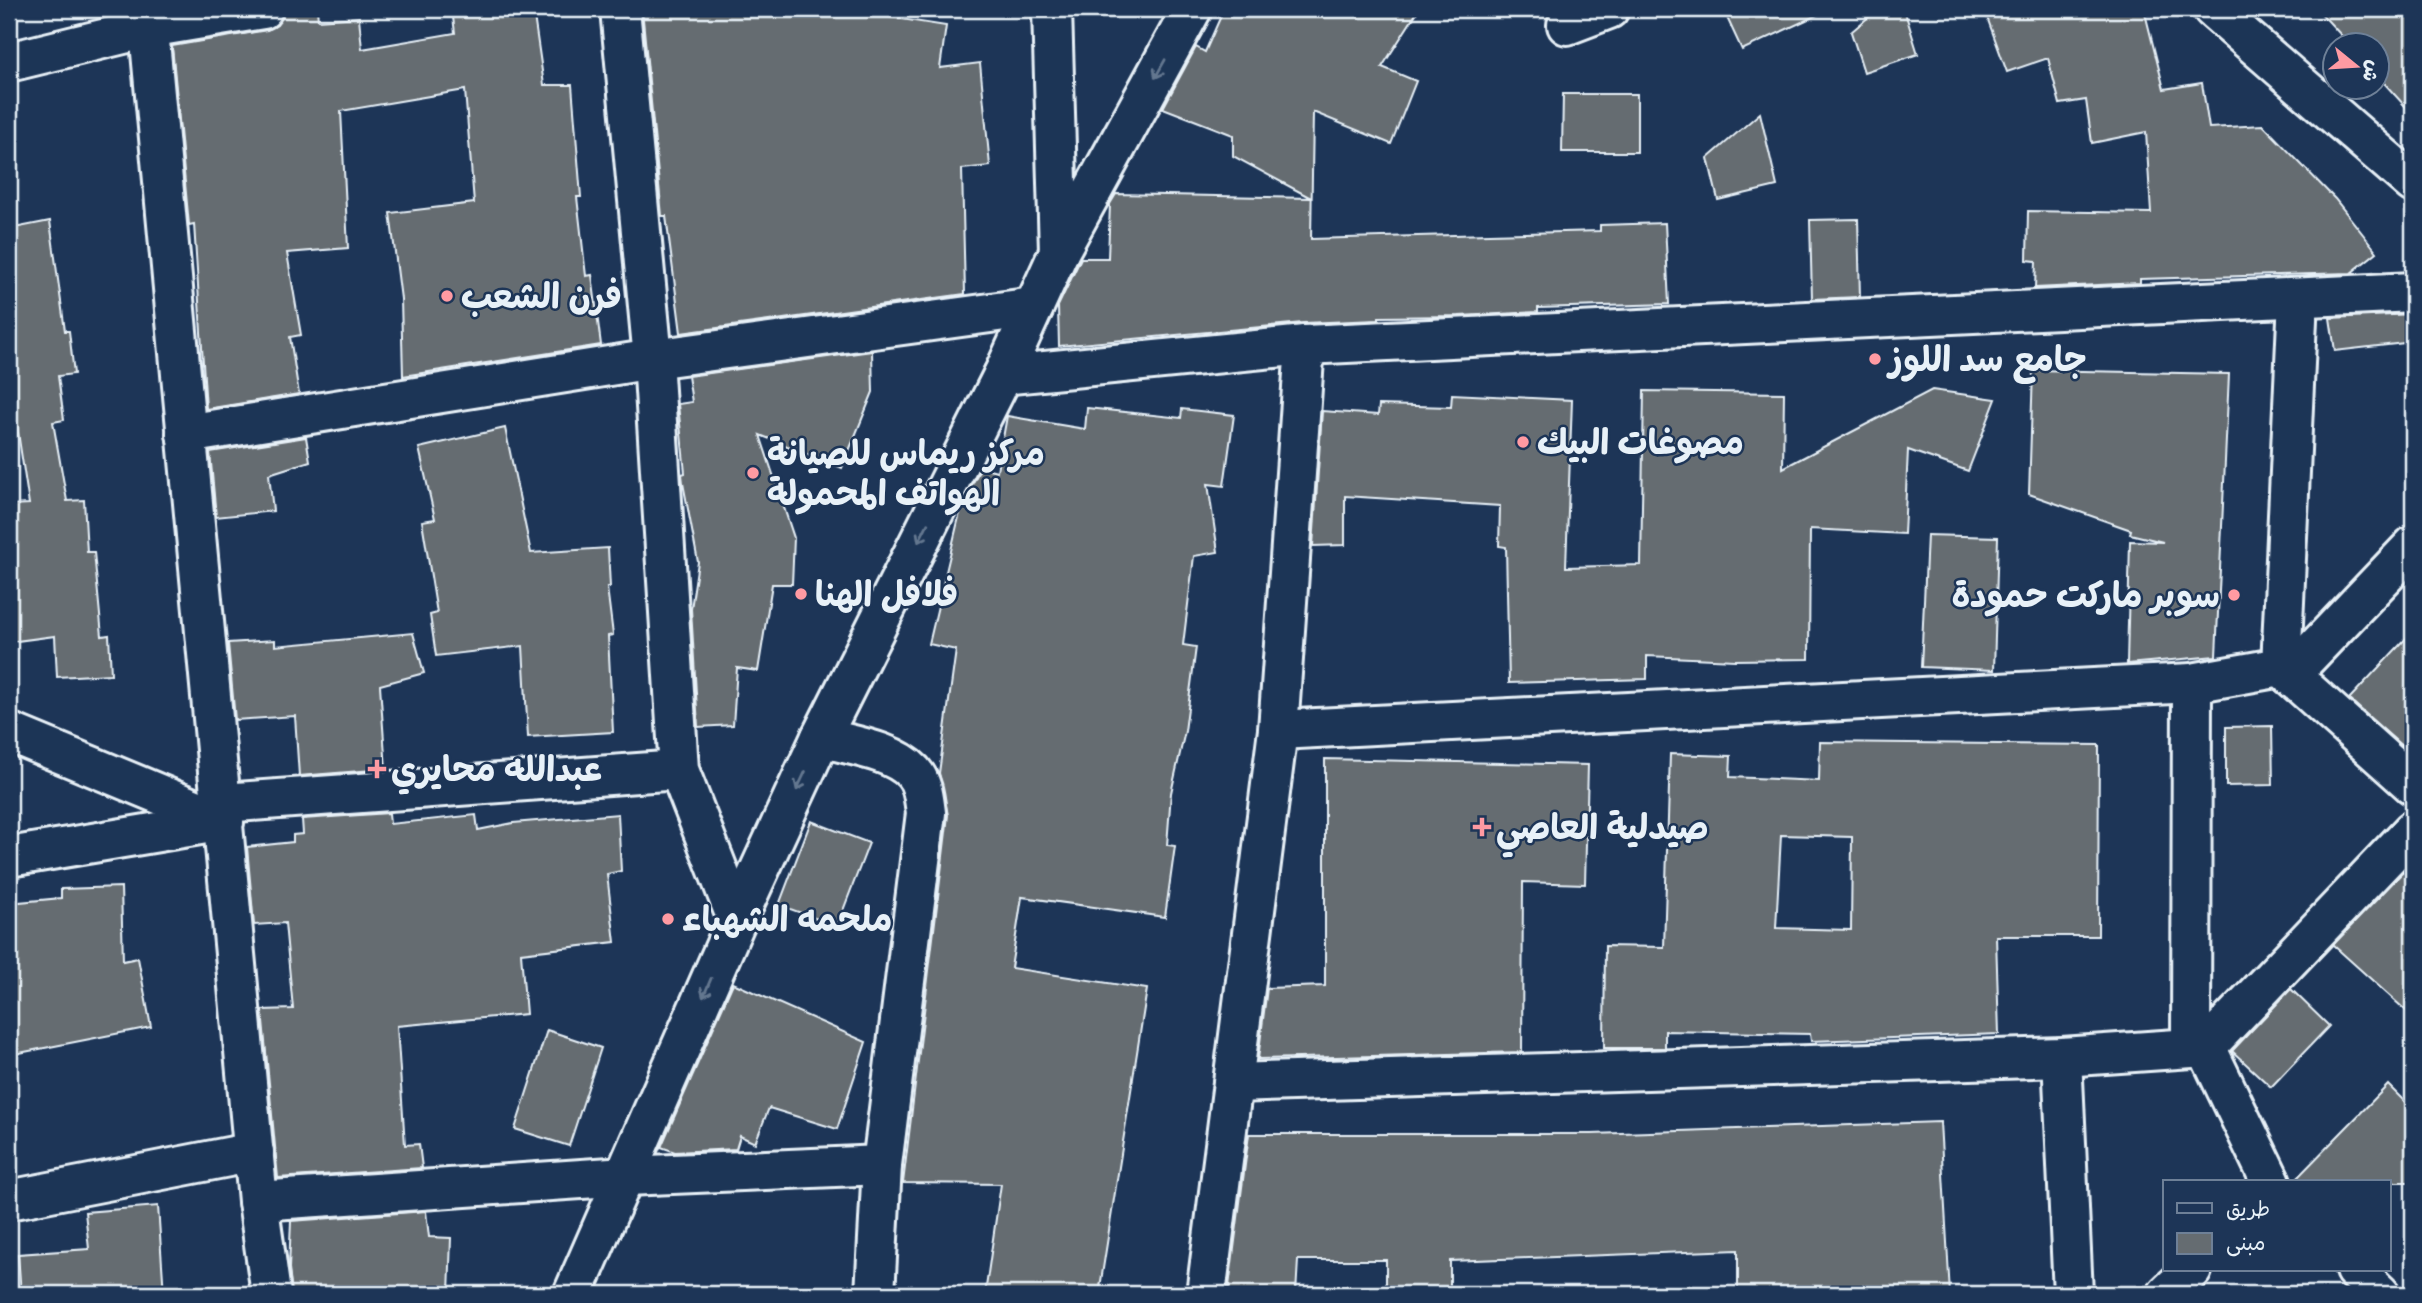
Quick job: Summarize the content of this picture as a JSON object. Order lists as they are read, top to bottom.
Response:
{
  "places": {
    "other": [
      "فرن الشعب",
      "جامع سد اللوز",
      "مصوغات البيك",
      "مركز ريماس للصيانة الهواتف المحمولة",
      "فلافل الهنا",
      "سوبر ماركت حمودة",
      "ملحمه الشهباء"
    ],
    "health": ["عبدالله محايري", "صيدلية العاصي"]
  },
  "legend": ["طريق", "مبنى"],
  "north": "right"
}
